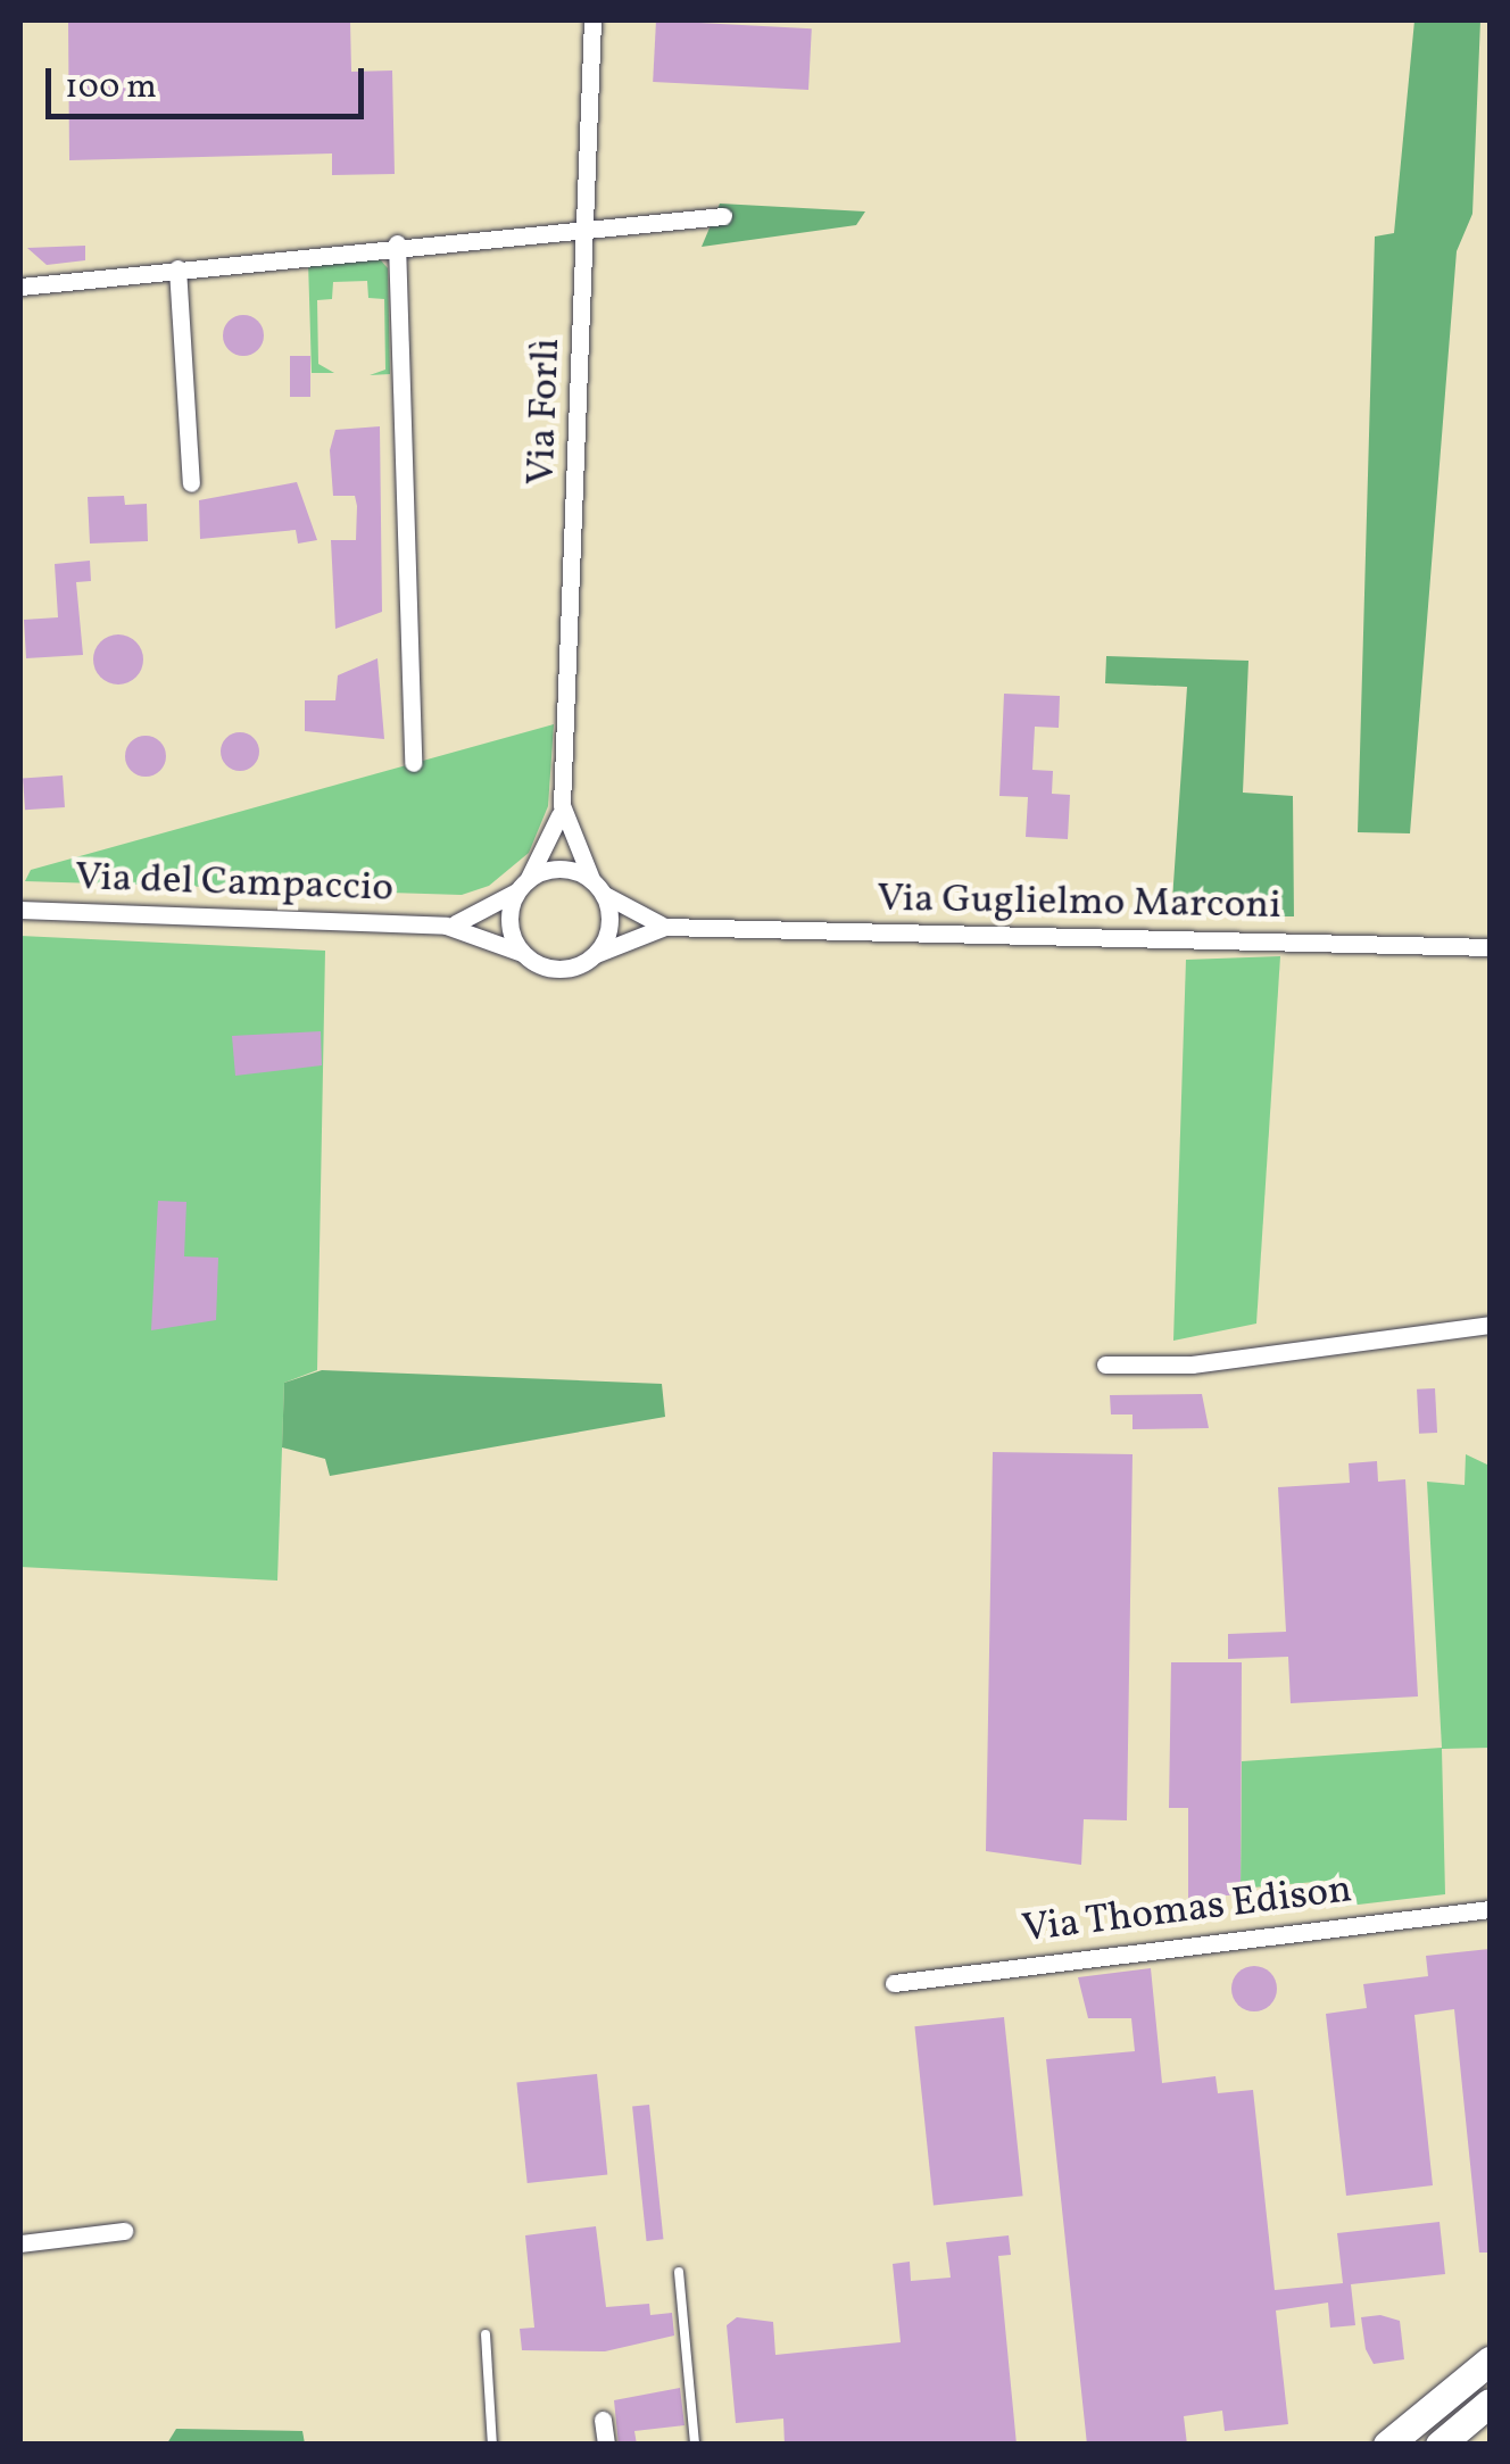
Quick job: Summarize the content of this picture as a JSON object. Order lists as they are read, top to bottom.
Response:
{
  "streets": {
    "street": [
      "Via Forlì",
      "Via del Campaccio",
      "Via Guglielmo Marconi",
      "Via Thomas Edison"
    ]
  },
  "crossings": [
    ["Via Forlì", "Via del Campaccio"],
    ["Via Forlì", "Via Guglielmo Marconi"],
    ["Via del Campaccio", "Via Guglielmo Marconi"]
  ],
  "scale_bar": "100 m"
}
